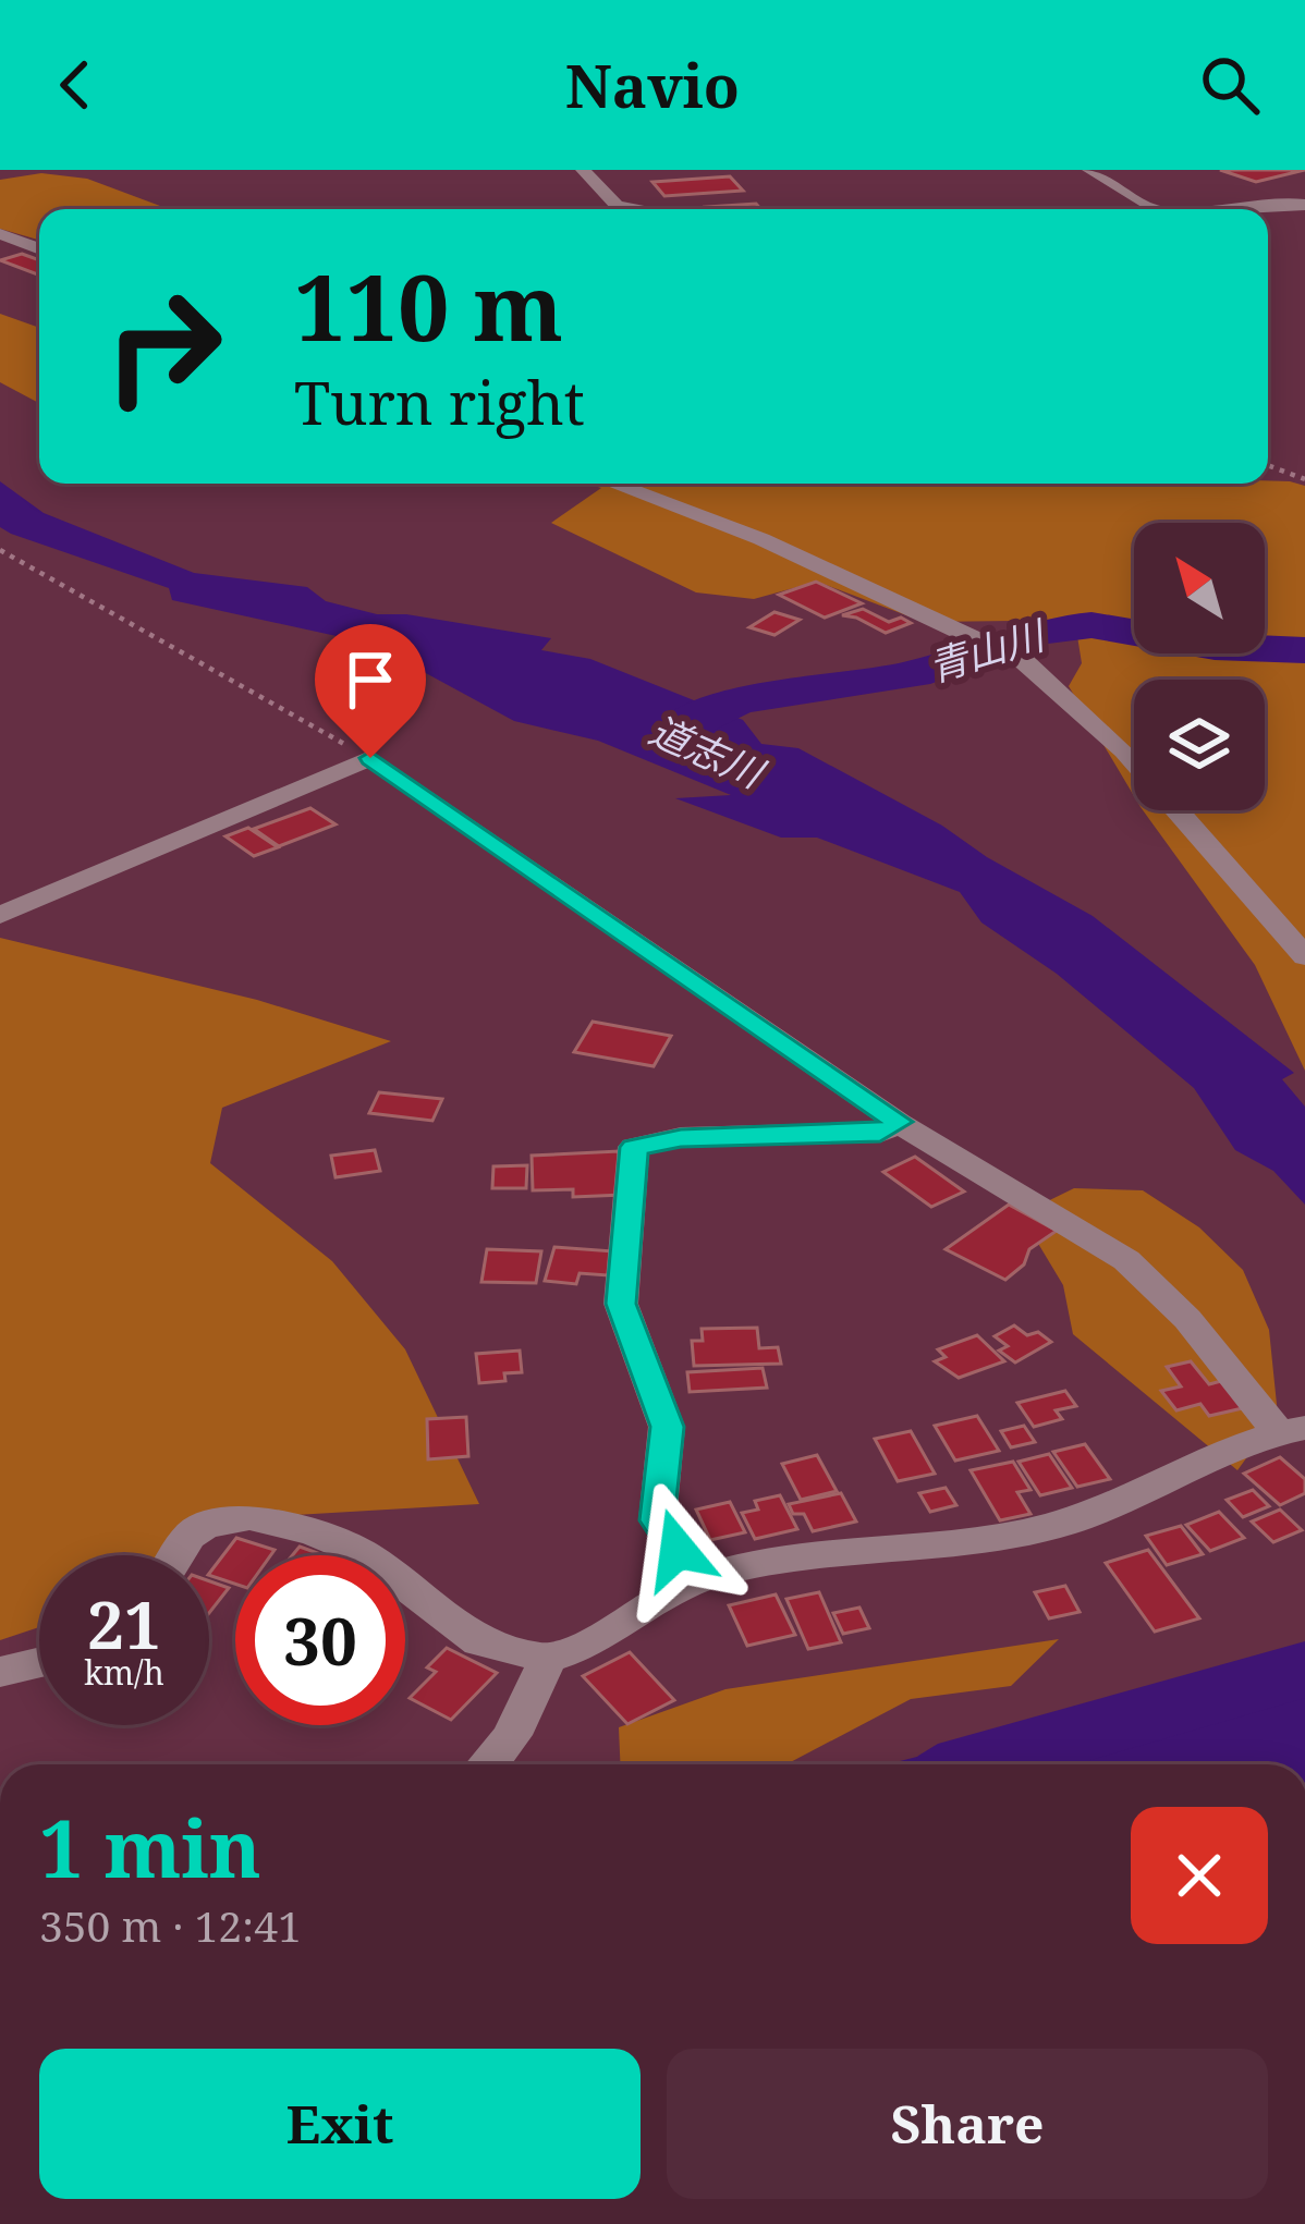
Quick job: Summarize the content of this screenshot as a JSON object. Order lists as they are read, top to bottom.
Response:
{
  "water": ["青山川", "道志川"],
  "north": "top left",
  "page": {
    "header": "Navio",
    "turn": ["110 m", "Turn right"],
    "speed": "21 km/h",
    "limit": "30",
    "heading": ["1 min", "350 m · 12:41"],
    "buttons": ["Exit", "Share"]
  }
}
